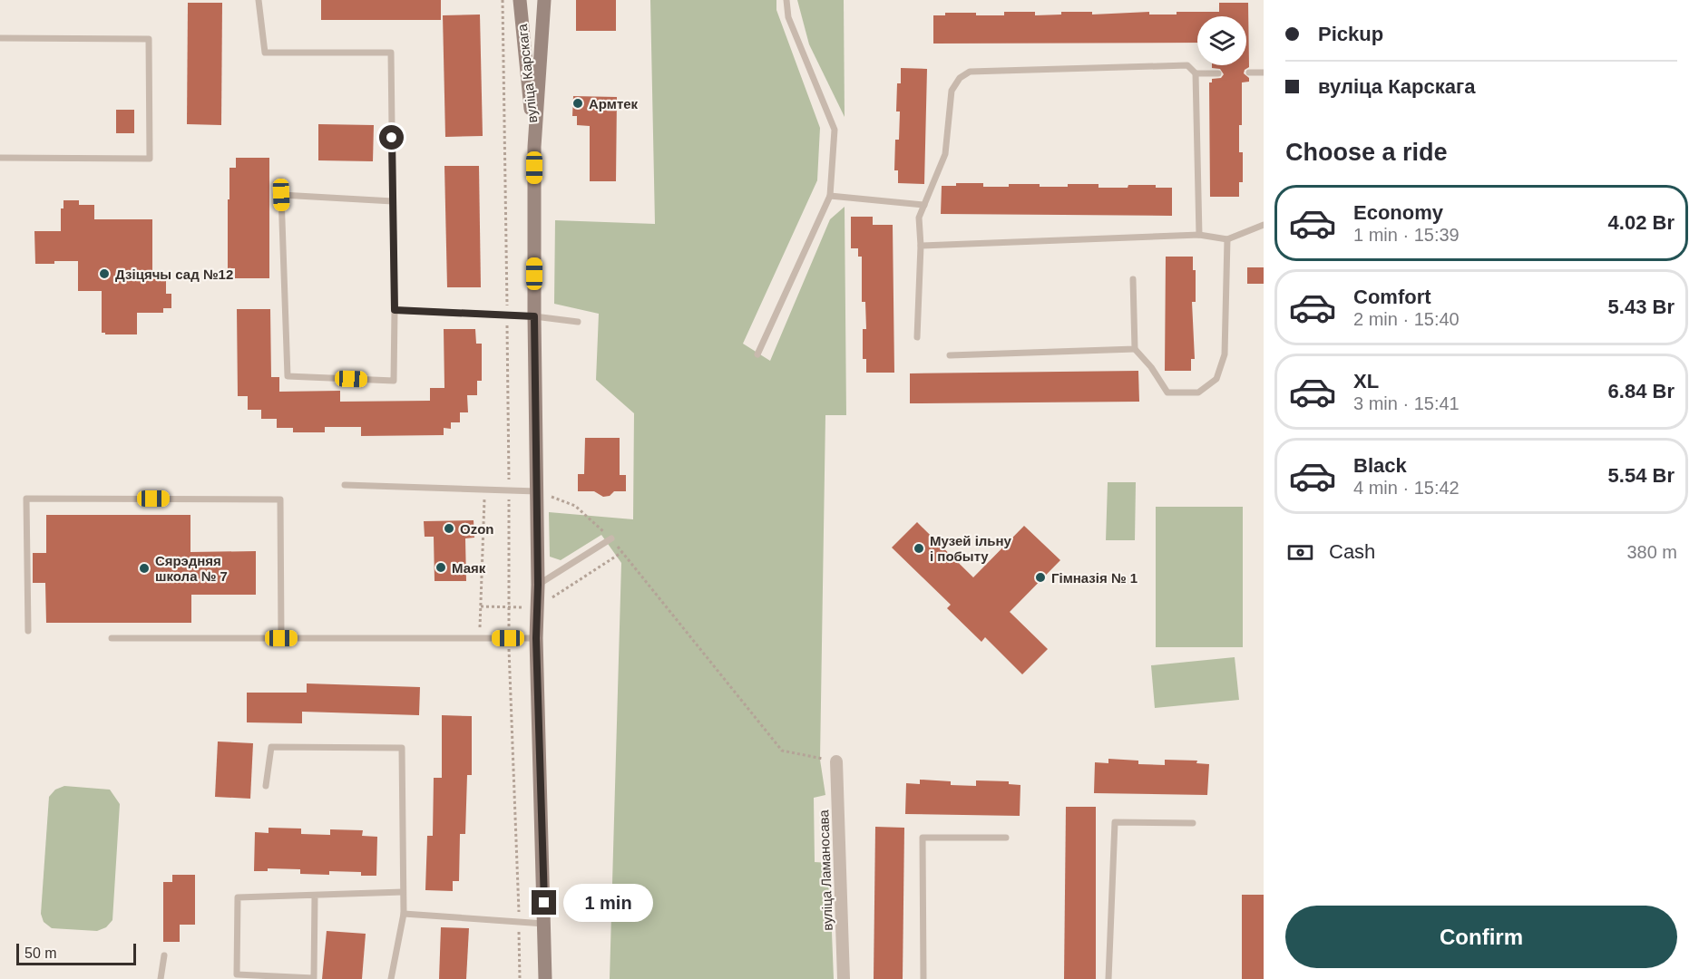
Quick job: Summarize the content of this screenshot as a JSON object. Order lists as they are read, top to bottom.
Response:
{
  "streets": {
    "street": ["вуліца Карскага", "вуліца Ламаносава"]
  },
  "places": [
    "Армтек",
    "Дзіцячы сад №12",
    "Ozon",
    "Музей ільну і побыту",
    "Маяк",
    "Сярэдняя школа № 7",
    "Гімназія № 1"
  ],
  "scale_bar": "50 m",
  "page": {
    "banner": ["Pickup", "вуліца Карскага"],
    "heading": "Choose a ride",
    "list": [
      {
        "name": "Economy",
        "note": "1 min · 15:39",
        "value": "4.02 Br"
      },
      {
        "name": "Comfort",
        "note": "2 min · 15:40",
        "value": "5.43 Br"
      },
      {
        "name": "XL",
        "note": "3 min · 15:41",
        "value": "6.84 Br"
      },
      {
        "name": "Black",
        "note": "4 min · 15:42",
        "value": "5.54 Br"
      }
    ],
    "pay": ["Cash", "380 m"],
    "bubble": "1 min",
    "buttons": "Confirm",
    "scale": "50 m"
  }
}
